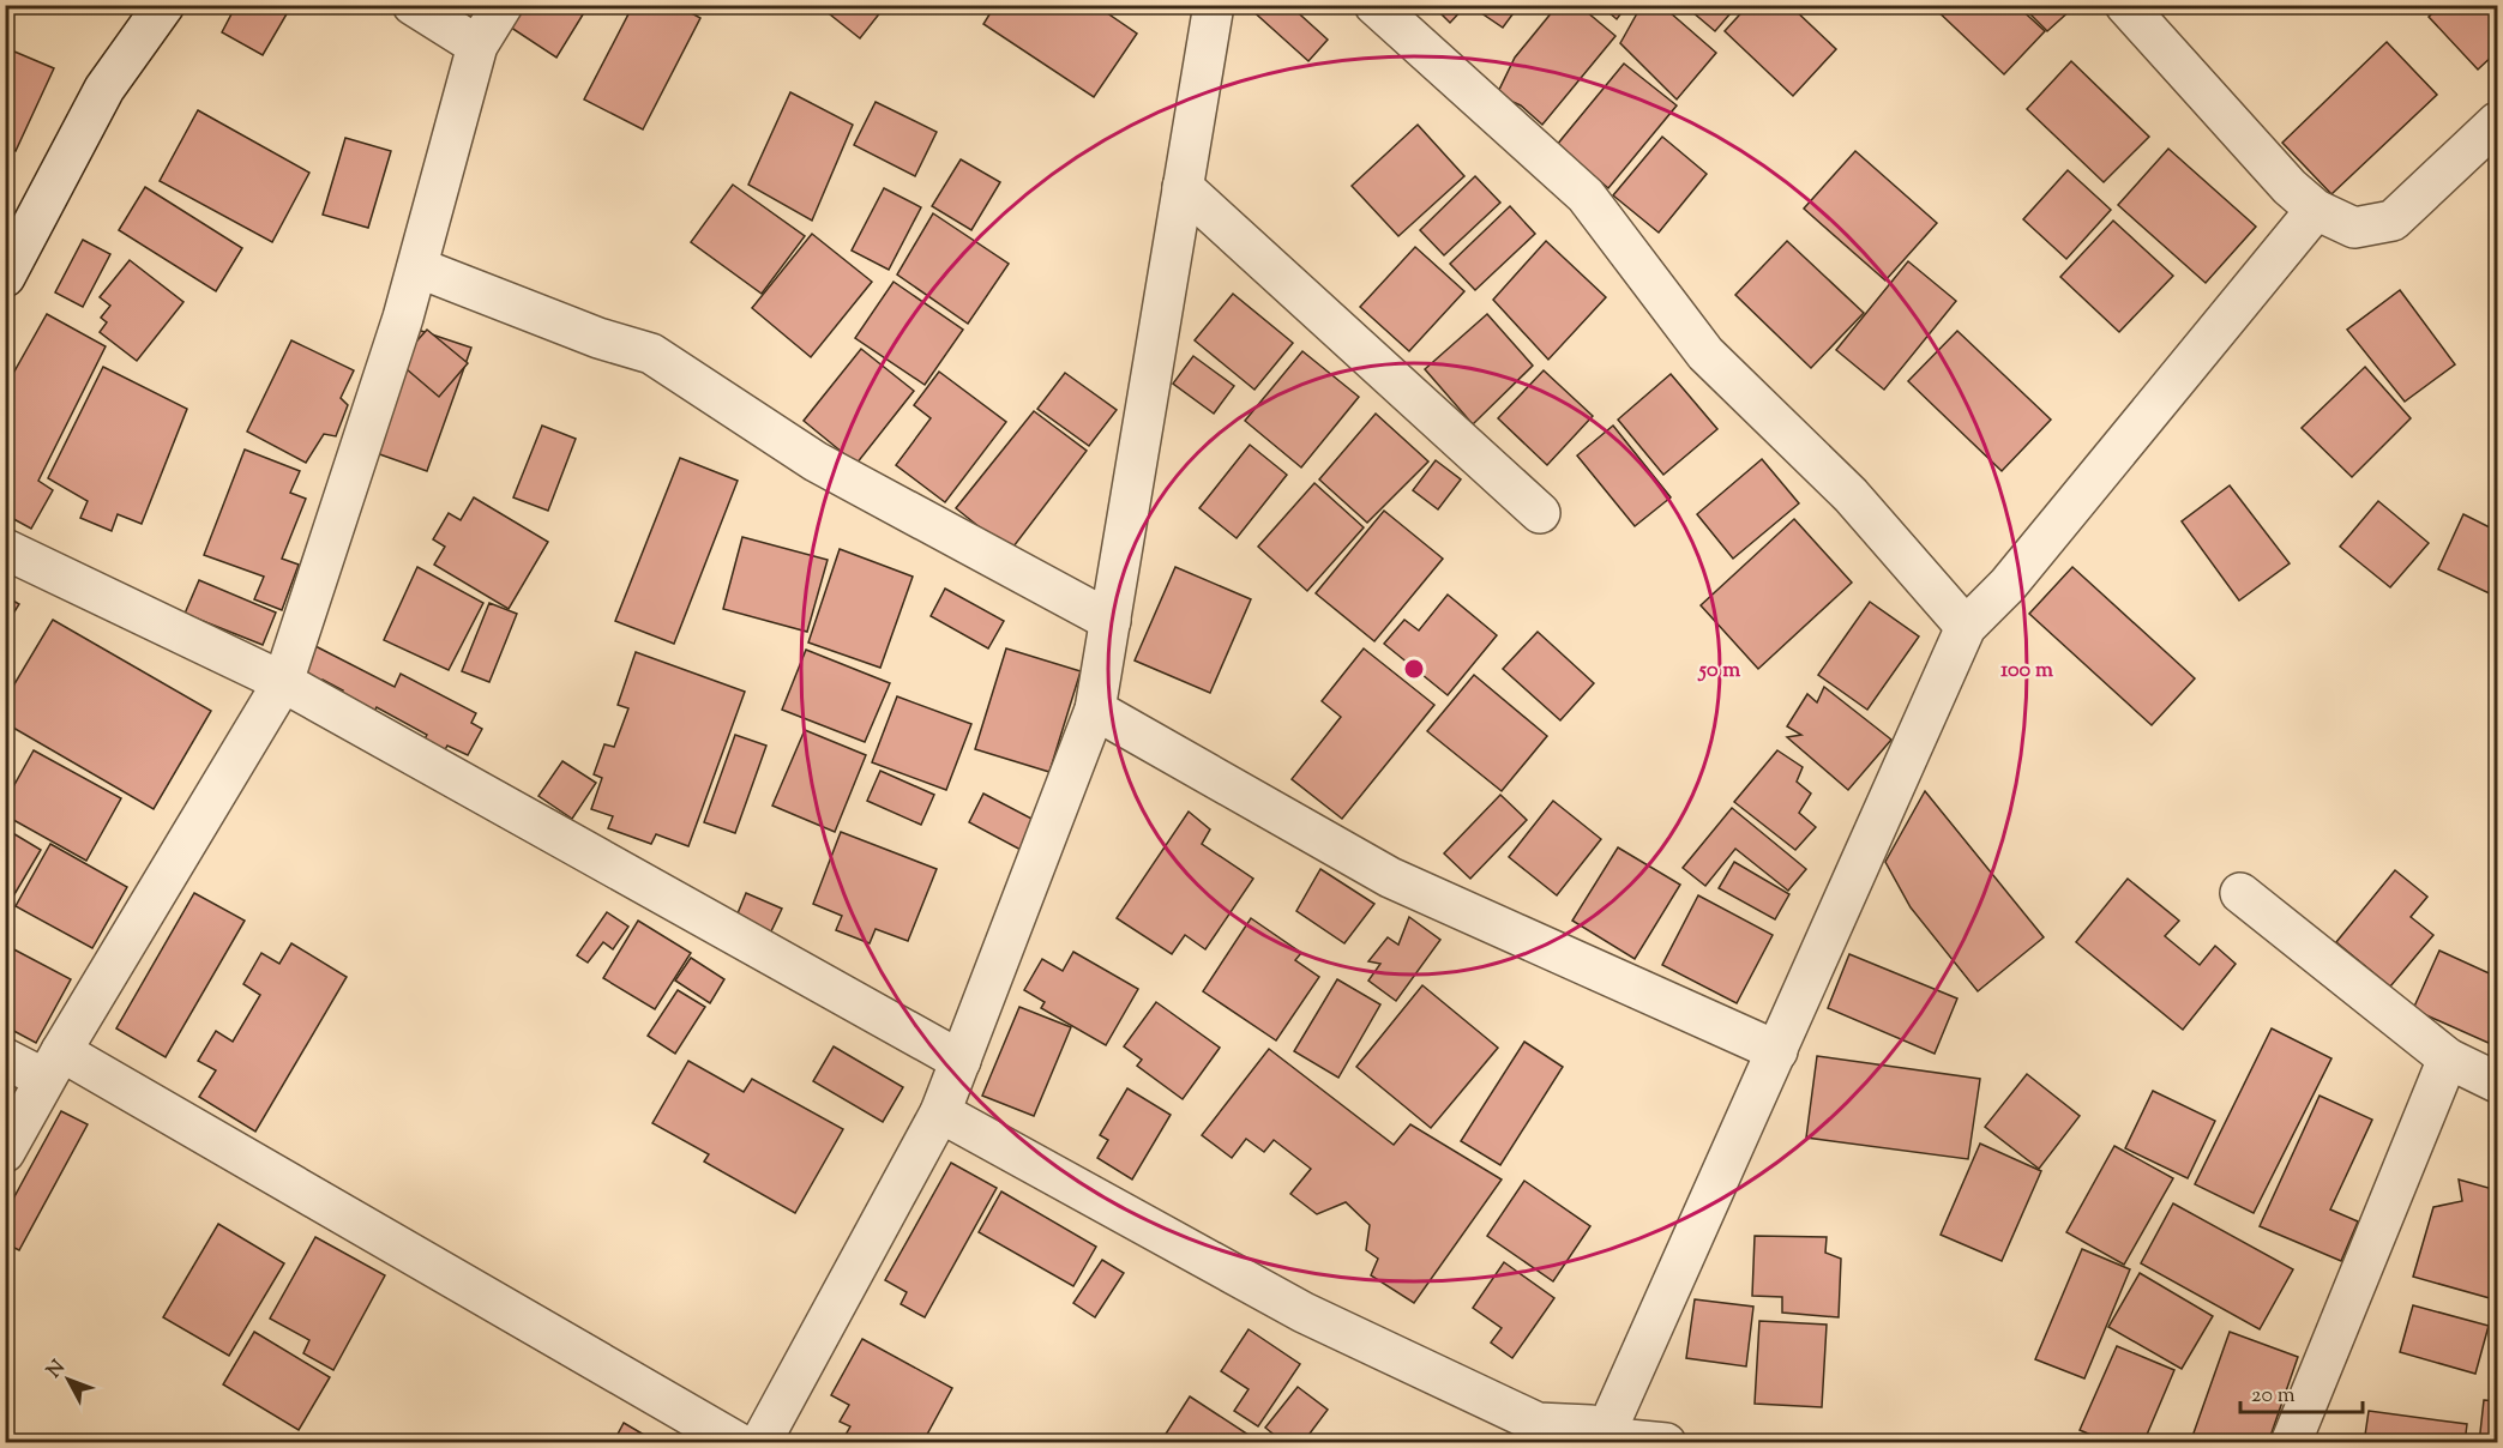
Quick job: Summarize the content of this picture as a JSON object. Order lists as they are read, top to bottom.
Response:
{
  "scale_bar": "20 m",
  "north": "top left",
  "rings": ["50 m", "100 m"]
}
